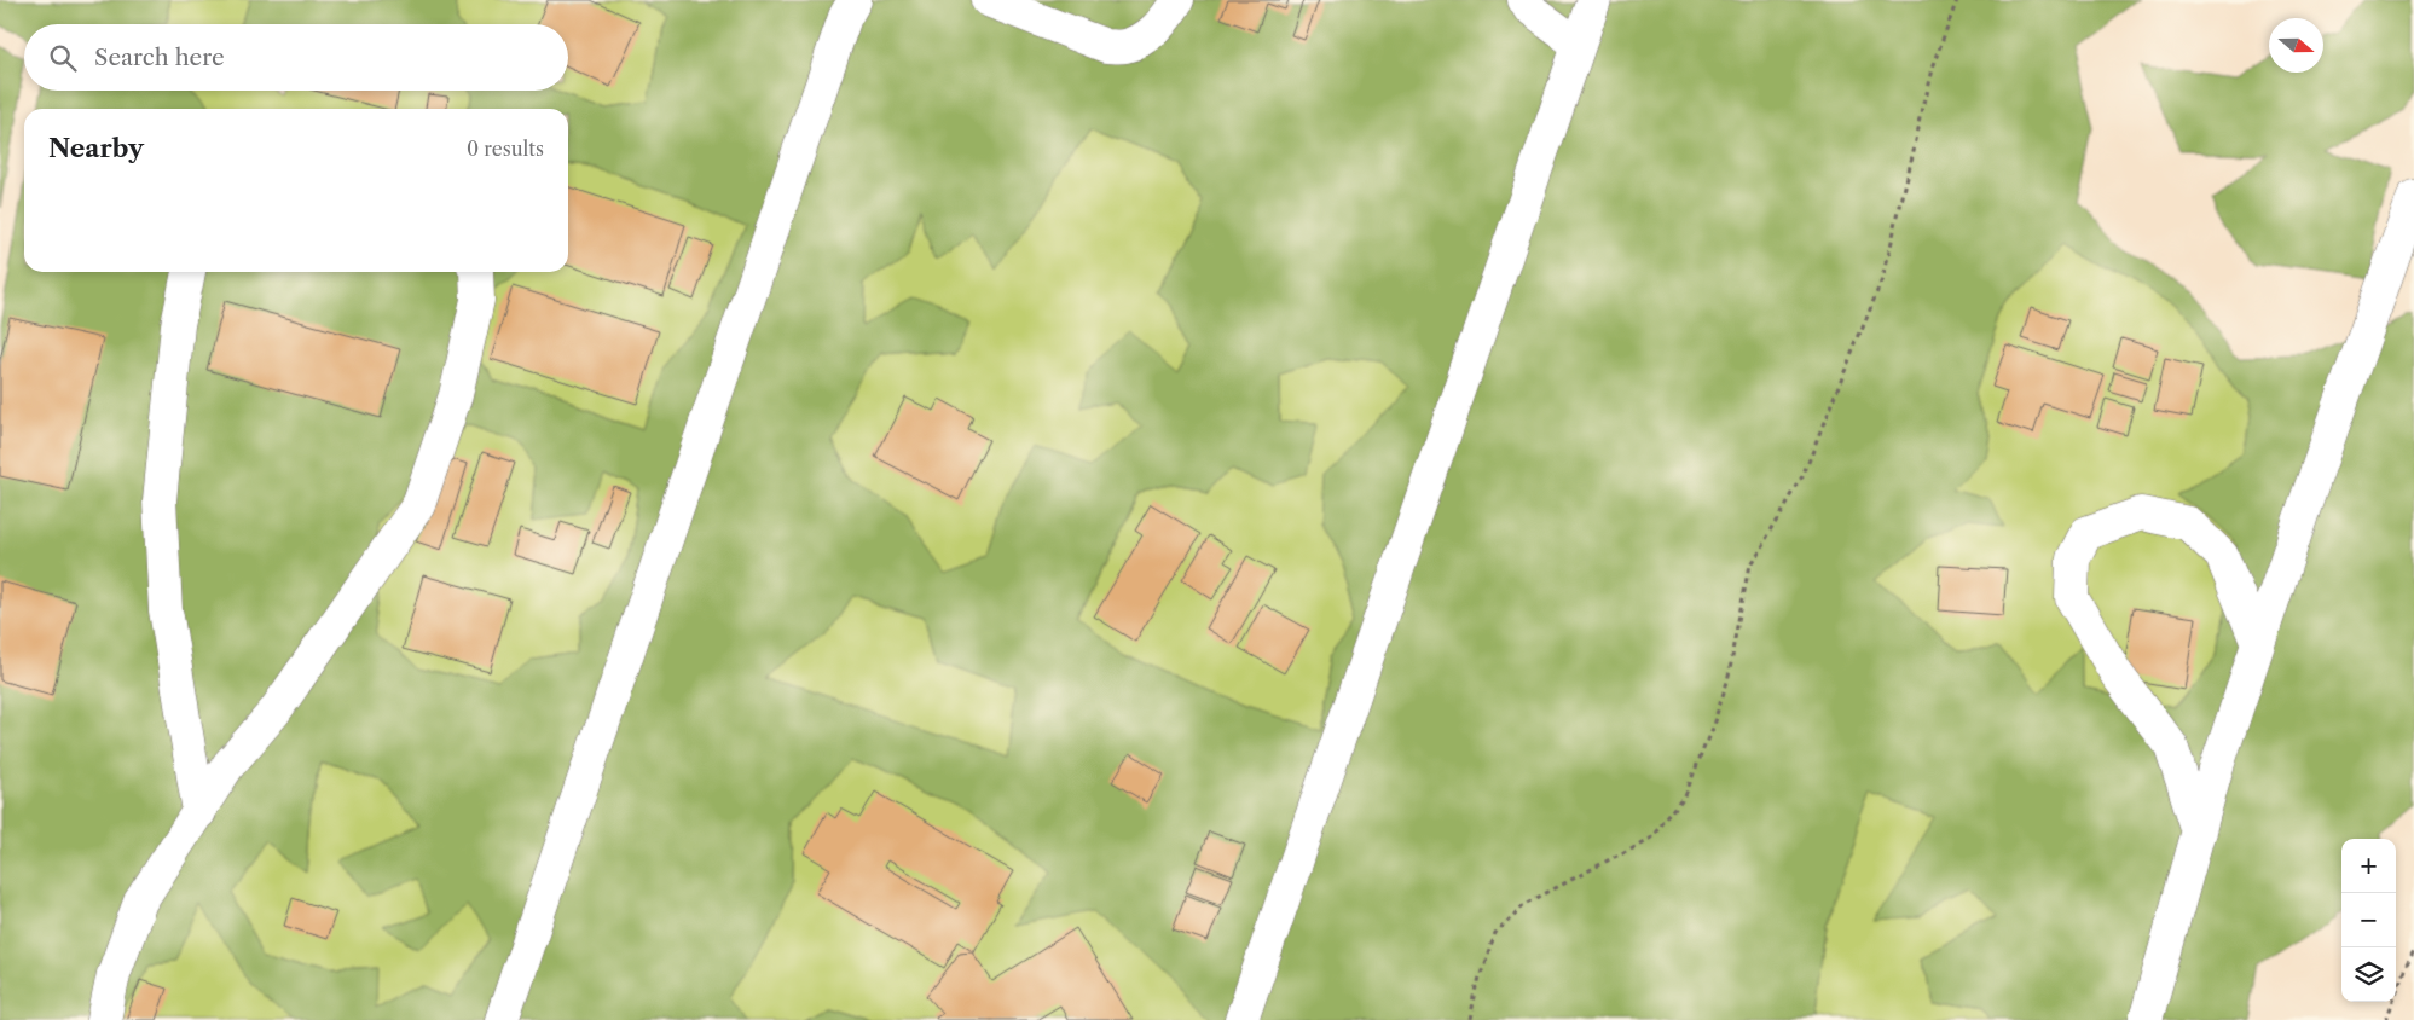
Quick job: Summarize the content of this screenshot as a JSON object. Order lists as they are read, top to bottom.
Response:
{
  "north": "right",
  "page": {
    "search": "Search here",
    "heading": ["Nearby", "0 results"],
    "map_buttons": ["+", "−"]
  }
}
